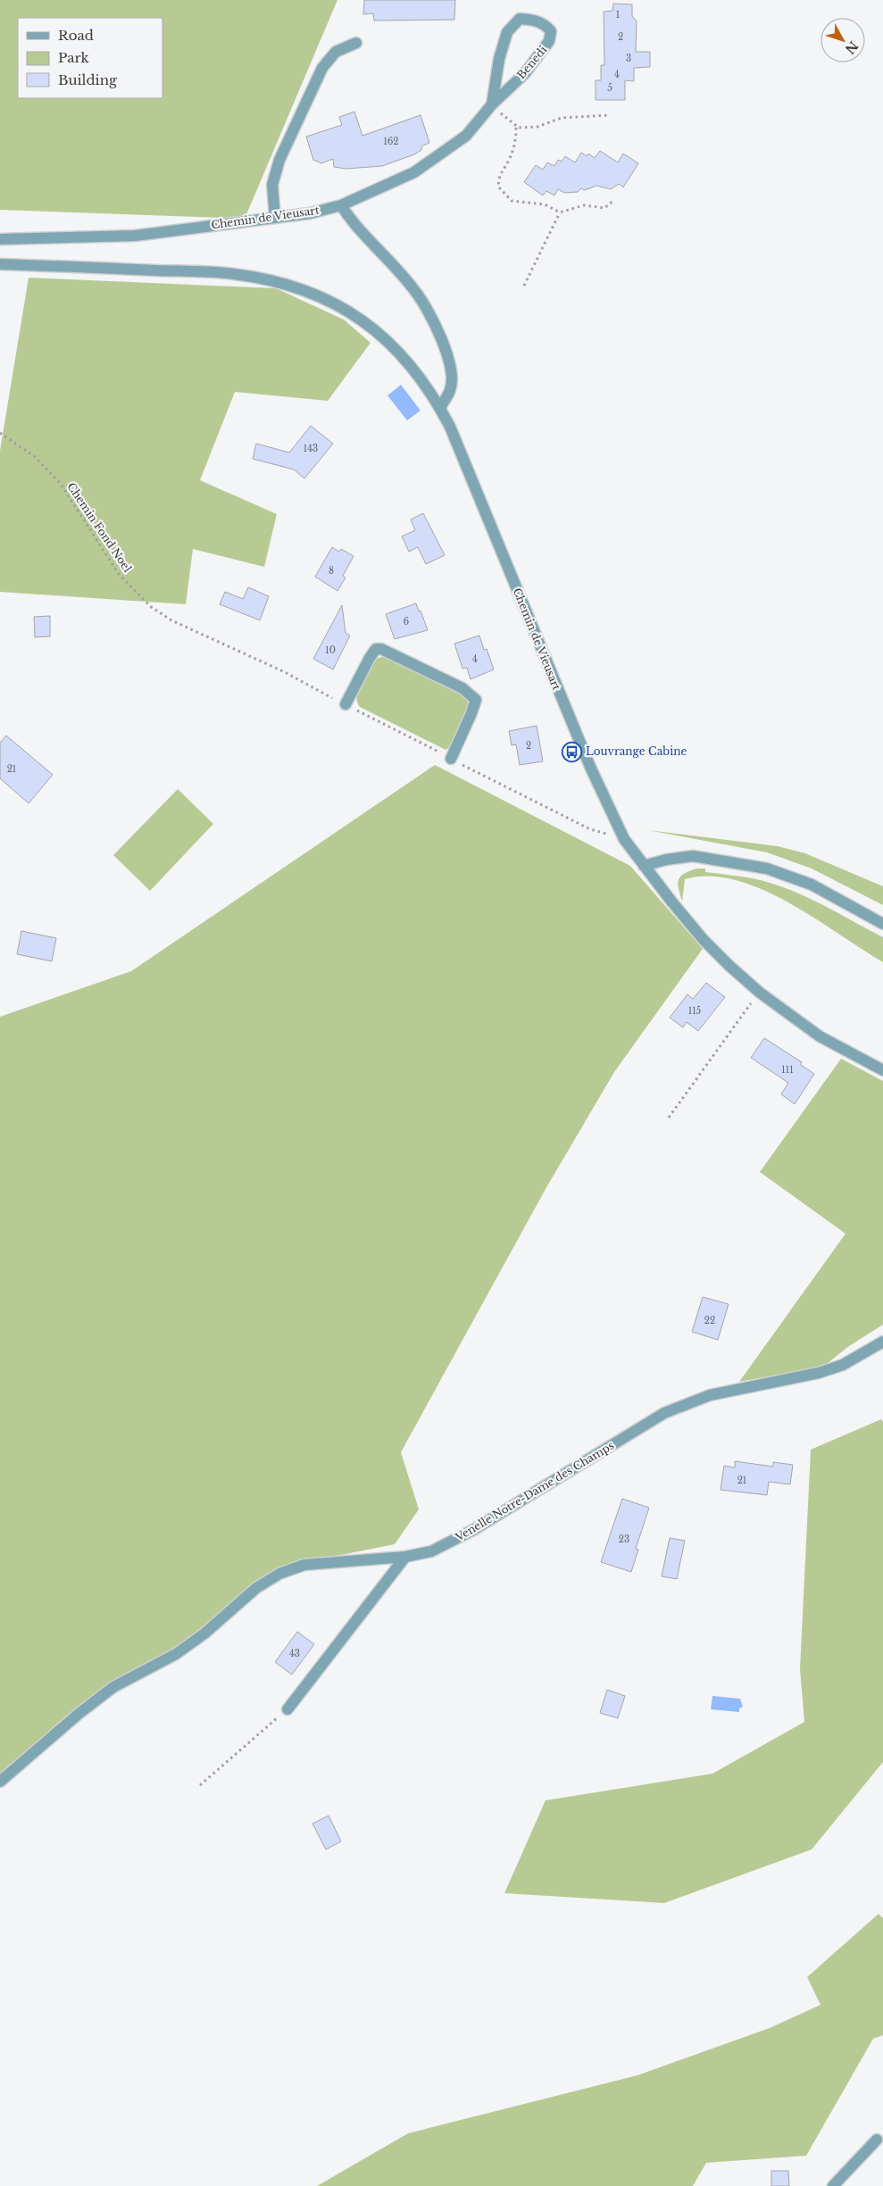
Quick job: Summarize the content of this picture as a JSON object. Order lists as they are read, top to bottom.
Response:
{
  "streets": {
    "street": ["Benedi", "Chemin de Vieusart", "Venelle Notre-Dame des Champs"],
    "path": ["Chemin Fond Noel"]
  },
  "crossings": [
    ["Benedi", "Chemin de Vieusart"]
  ],
  "places": {
    "bus stop": ["Louvrange Cabine"]
  },
  "house_numbers": [
    "1",
    "2",
    "3",
    "4",
    "5",
    "162",
    "143",
    "8",
    "6",
    "10",
    "4",
    "2",
    "21",
    "115",
    "111",
    "22",
    "21",
    "23",
    "43"
  ],
  "legend": ["Road", "Park", "Building"],
  "north": "bottom right"
}
